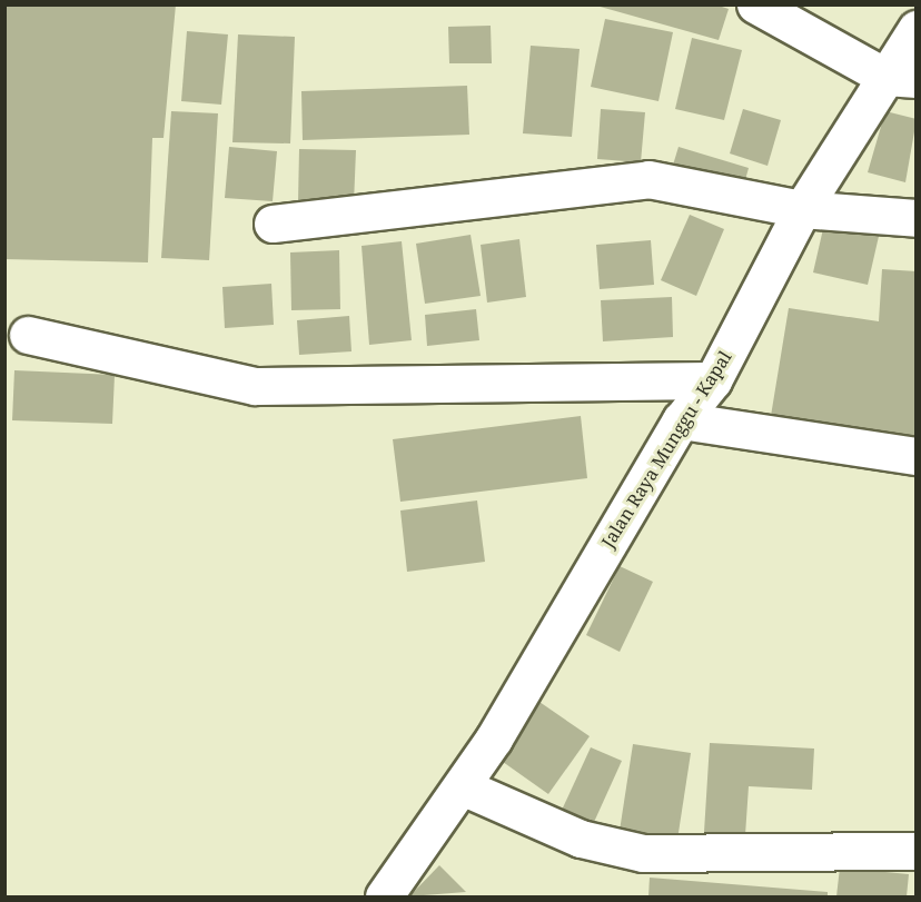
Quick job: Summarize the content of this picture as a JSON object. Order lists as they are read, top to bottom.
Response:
{
  "streets": {
    "street": ["Jalan Raya Munggu - Kapal"]
  }
}
